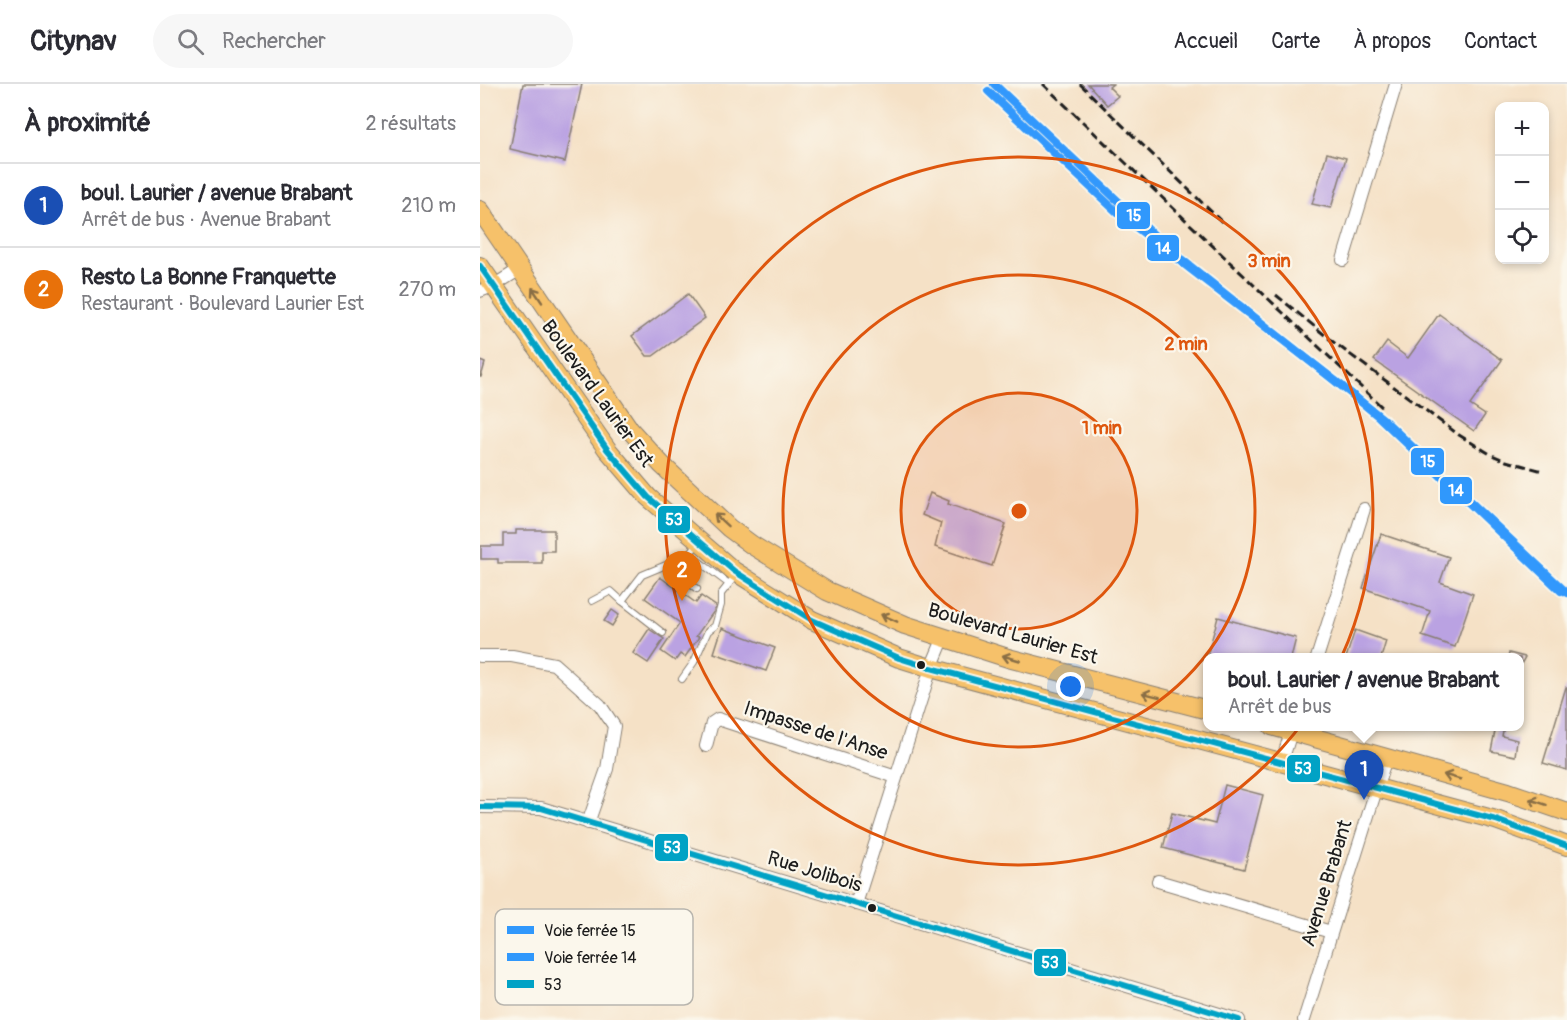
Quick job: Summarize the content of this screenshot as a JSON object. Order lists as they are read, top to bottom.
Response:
{
  "streets": {
    "main road": ["Boulevard Laurier Est"],
    "street": ["Impasse de l'Anse", "Rue Jolibois", "Avenue Brabant"]
  },
  "crossings": [
    ["Boulevard Laurier Est", "Avenue Brabant"]
  ],
  "lines": ["rail line 15", "rail line 14", "transit line 53"],
  "legend": ["Voie ferrée 15", "Voie ferrée 14", "53"],
  "page": {
    "header": "Citynav",
    "search": "Rechercher",
    "nav": [
      "Accueil",
      "Carte",
      "À propos",
      "Contact"
    ],
    "heading": ["À proximité", "2 résultats"],
    "map_buttons": ["+", "−"],
    "list": [
      {
        "mark": "1",
        "name": "boul. Laurier / avenue Brabant",
        "note": "Arrêt de bus · Avenue Brabant",
        "value": "210 m"
      },
      {
        "mark": "2",
        "name": "Resto La Bonne Franquette",
        "note": "Restaurant · Boulevard Laurier Est",
        "value": "270 m"
      }
    ],
    "pins": ["2", "1"],
    "popup": ["boul. Laurier / avenue Brabant", "Arrêt de bus"]
  },
  "rings": ["3 min", "2 min", "1 min"]
}
